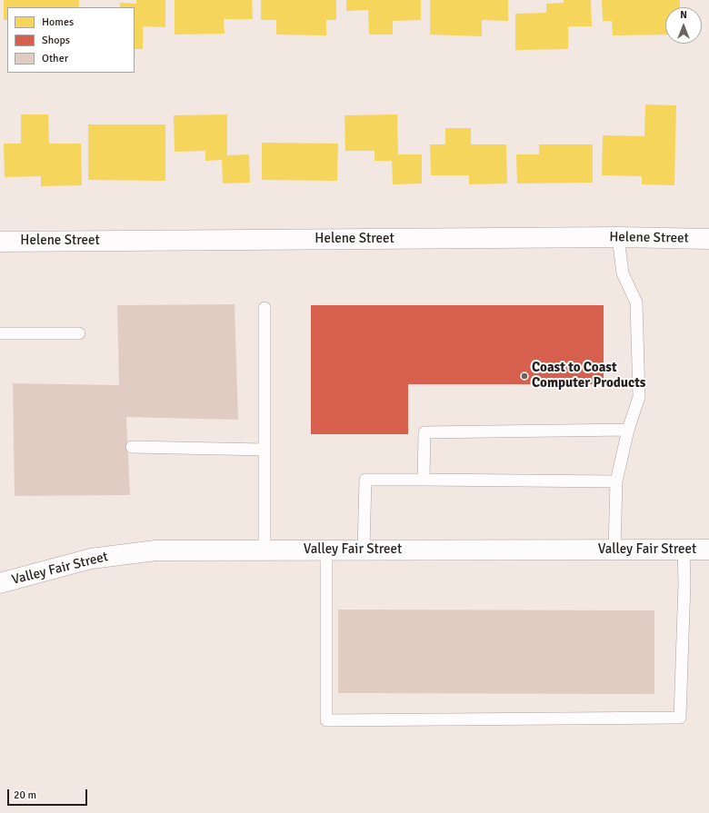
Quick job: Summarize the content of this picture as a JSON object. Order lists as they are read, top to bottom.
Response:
{
  "streets": {
    "street": ["Helene Street", "Valley Fair Street"]
  },
  "places": ["Coast to Coast Computer Products"],
  "legend": ["Homes", "Shops", "Other"],
  "scale_bar": "20 m",
  "north": "top"
}
